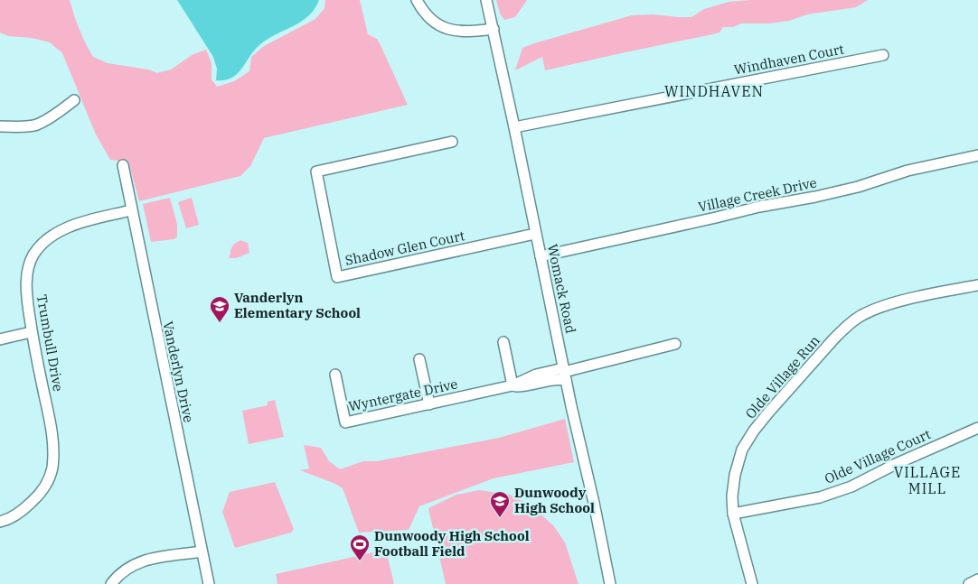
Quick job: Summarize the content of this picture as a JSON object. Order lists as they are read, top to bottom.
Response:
{
  "streets": {
    "street": [
      "Windhaven Court",
      "Village Creek Drive",
      "Shadow Glen Court",
      "Womack Road",
      "Trumbull Drive",
      "Vanderlyn Drive",
      "Olde Village Run",
      "Wyntergate Drive",
      "Olde Village Court"
    ]
  },
  "crossings": [
    ["Windhaven Court", "Womack Road"],
    ["Village Creek Drive", "Womack Road"],
    ["Shadow Glen Court", "Womack Road"],
    ["Womack Road", "Wyntergate Drive"],
    ["Trumbull Drive", "Vanderlyn Drive"],
    ["Olde Village Run", "Olde Village Court"]
  ],
  "districts": ["WINDHAVEN", "VILLAGE MILL"],
  "places": {
    "school or university": ["Vanderlyn Elementary School", "Dunwoody High School"],
    "sports": ["Dunwoody High School Football Field"]
  }
}
